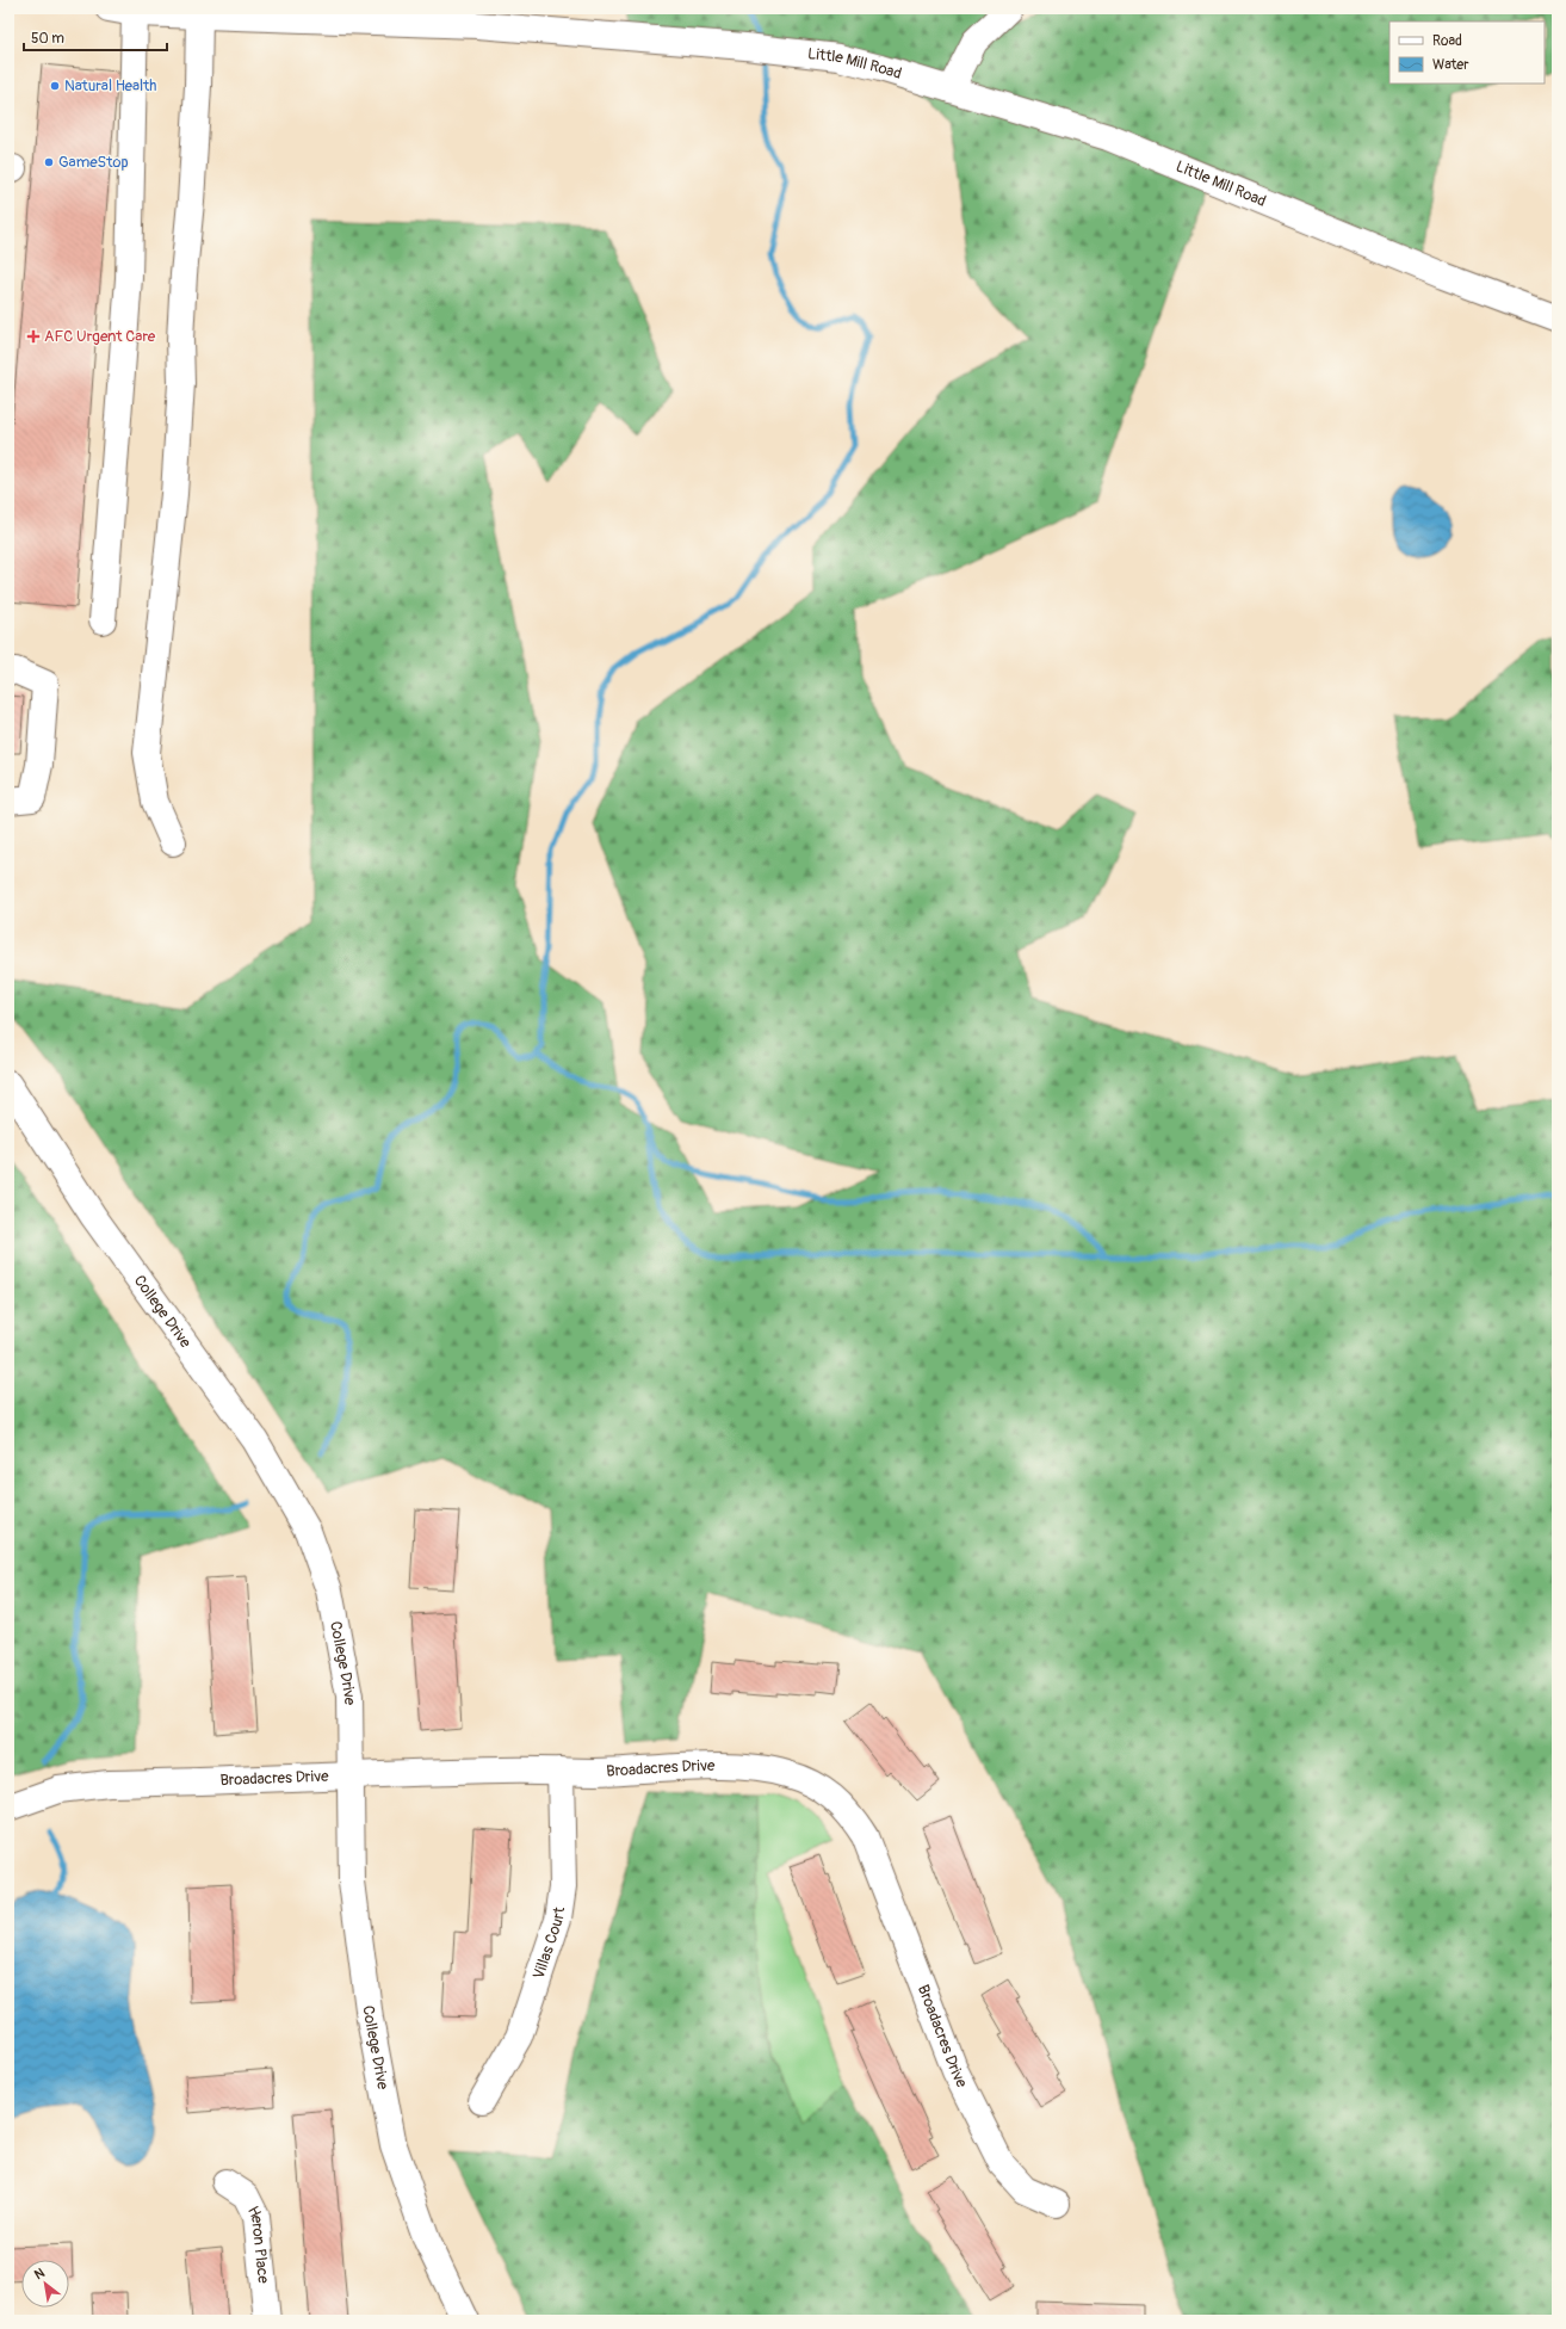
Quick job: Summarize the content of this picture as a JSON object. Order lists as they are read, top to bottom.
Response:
{
  "streets": {
    "street": [
      "Little Mill Road",
      "College Drive",
      "Broadacres Drive",
      "Villas Court",
      "Heron Place"
    ]
  },
  "crossings": [
    ["College Drive", "Broadacres Drive"],
    ["Broadacres Drive", "Villas Court"]
  ],
  "places": {
    "other": ["Natural Health", "GameStop"],
    "health": ["AFC Urgent Care"]
  },
  "legend": ["Road", "Water"],
  "scale_bar": "50 m",
  "north": "top left"
}
